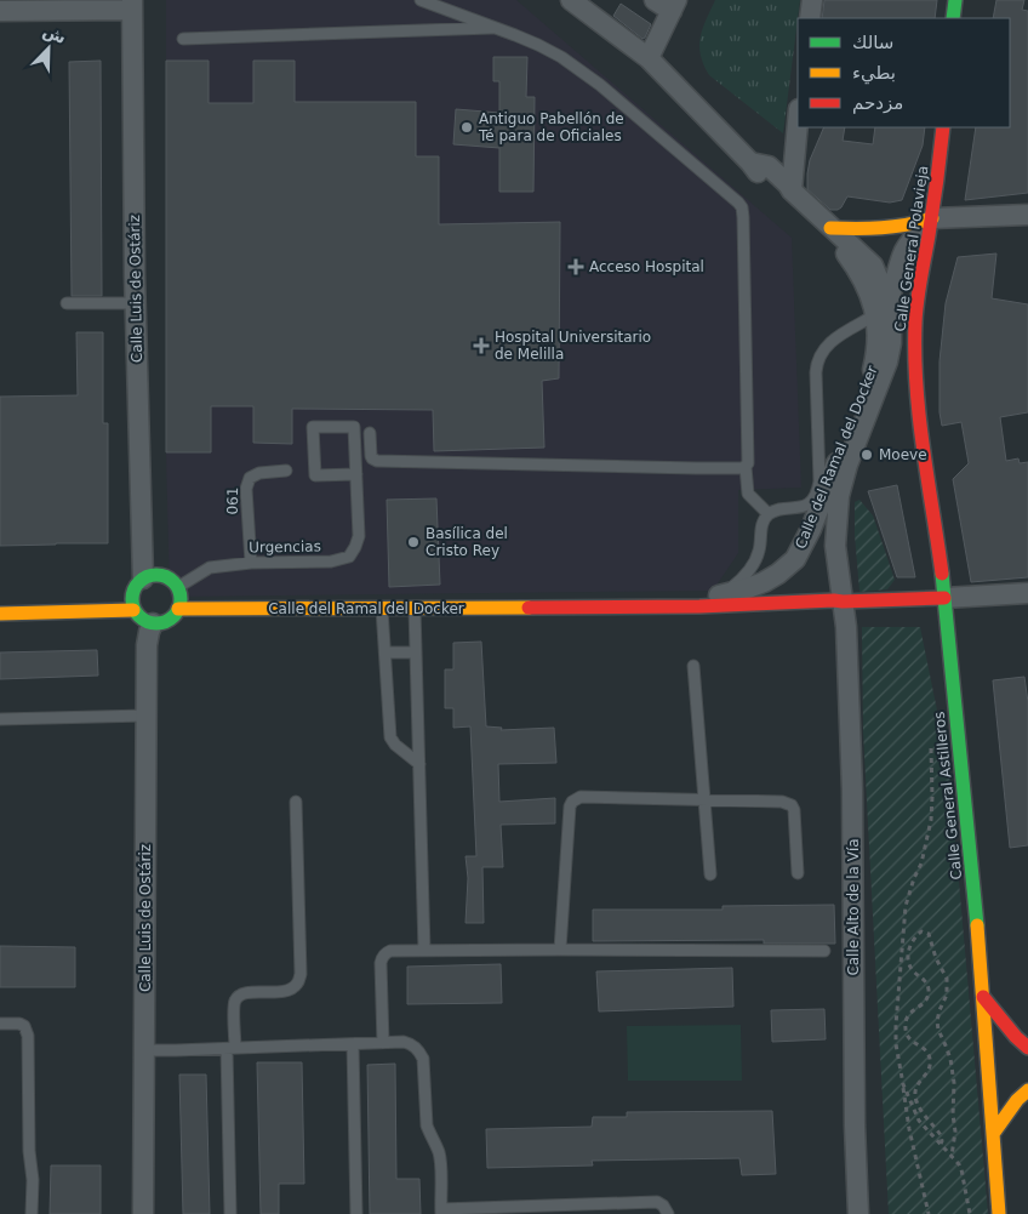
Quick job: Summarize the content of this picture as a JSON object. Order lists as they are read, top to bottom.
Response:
{
  "streets": {
    "main road": ["Calle General Polavieja", "Calle del Ramal del Docker", "Calle General Astilleros"],
    "street": ["Calle Luis de Ostáriz", "Calle Alto de la Vía"],
    "lane": ["061", "Urgencias"]
  },
  "crossings": [
    ["Calle General Polavieja", "Calle General Astilleros"],
    ["Calle Luis de Ostáriz", "Calle del Ramal del Docker"],
    ["Calle Luis de Ostáriz", "Urgencias"],
    ["Calle del Ramal del Docker", "Urgencias"],
    ["Calle del Ramal del Docker", "Calle General Astilleros"],
    ["Calle del Ramal del Docker", "Calle Alto de la Vía"],
    ["061", "Urgencias"]
  ],
  "places": {
    "other": ["Antiguo Pabellón de Té para de Oficiales", "Moeve", "Basílica del Cristo Rey"],
    "health": ["Acceso Hospital", "Hospital Universitario de Melilla"]
  },
  "legend": ["سالك", "بطيء", "مزدحم"],
  "north": "top right"
}
